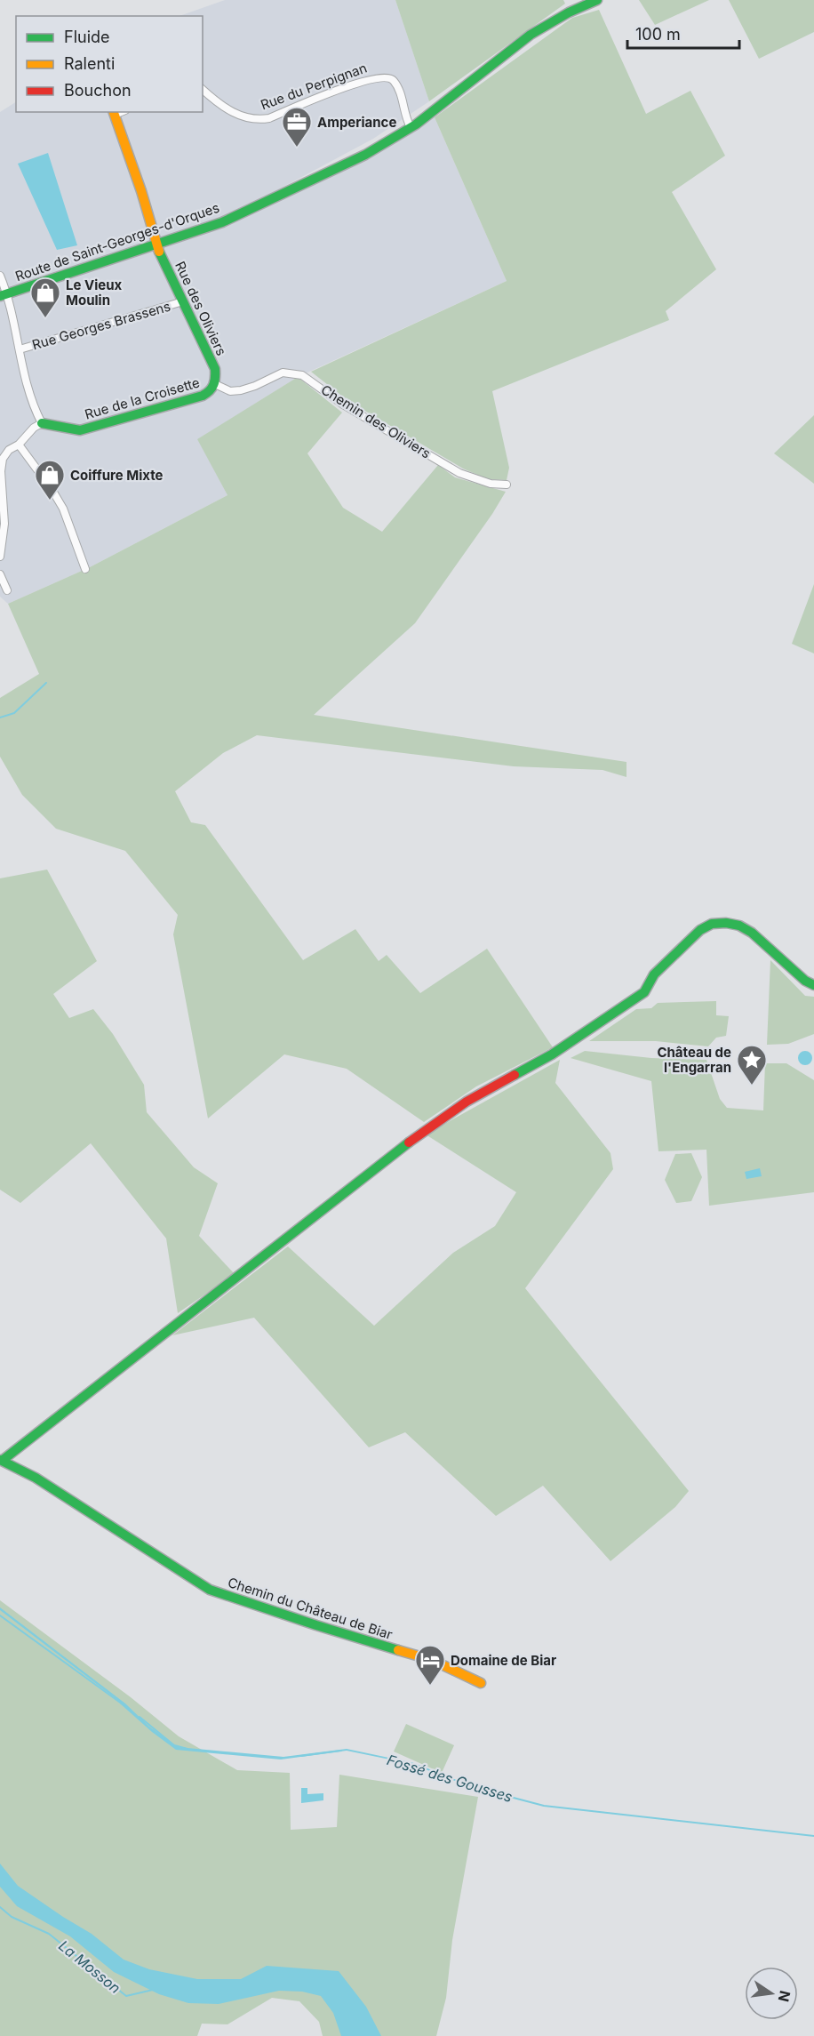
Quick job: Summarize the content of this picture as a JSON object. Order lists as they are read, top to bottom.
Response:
{
  "streets": {
    "street": [
      "Rue du Perpignan",
      "Route de Saint-Georges-d'Orques",
      "Rue des Oliviers",
      "Rue Georges Brassens",
      "Rue de la Croisette",
      "Chemin des Oliviers",
      "Chemin du Château de Biar"
    ]
  },
  "crossings": [
    ["Rue du Perpignan", "Route de Saint-Georges-d'Orques"],
    ["Route de Saint-Georges-d'Orques", "Rue des Oliviers"],
    ["Rue des Oliviers", "Rue Georges Brassens"],
    ["Rue des Oliviers", "Rue de la Croisette"],
    ["Rue des Oliviers", "Chemin des Oliviers"],
    ["Rue de la Croisette", "Chemin des Oliviers"]
  ],
  "water": ["Fossé des Gousses", "La Mosson"],
  "places": {
    "office": ["Amperiance"],
    "shop": ["Le Vieux Moulin", "Coiffure Mixte"],
    "place": ["Château de l'Engarran"],
    "hotel": ["Domaine de Biar"]
  },
  "legend": ["Fluide", "Ralenti", "Bouchon"],
  "scale_bar": "100 m",
  "north": "right"
}
